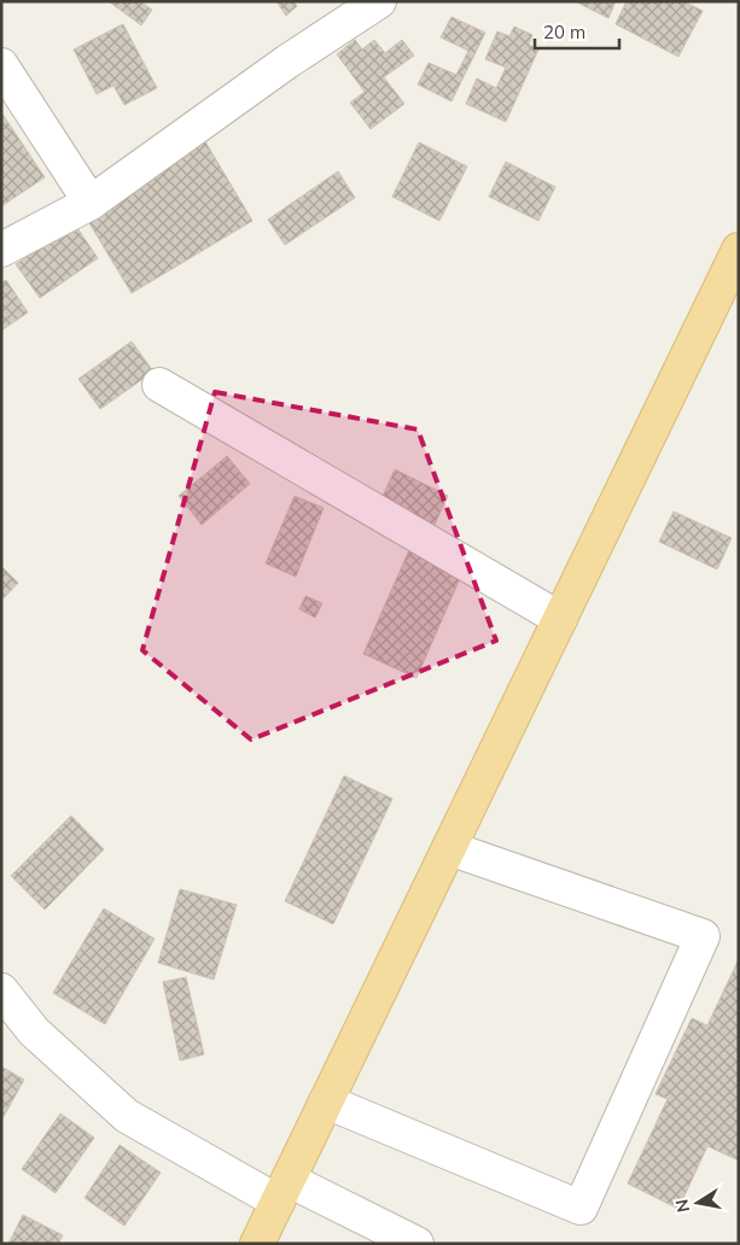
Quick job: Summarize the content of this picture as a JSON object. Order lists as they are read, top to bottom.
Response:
{
  "scale_bar": "20 m",
  "north": "left"
}
